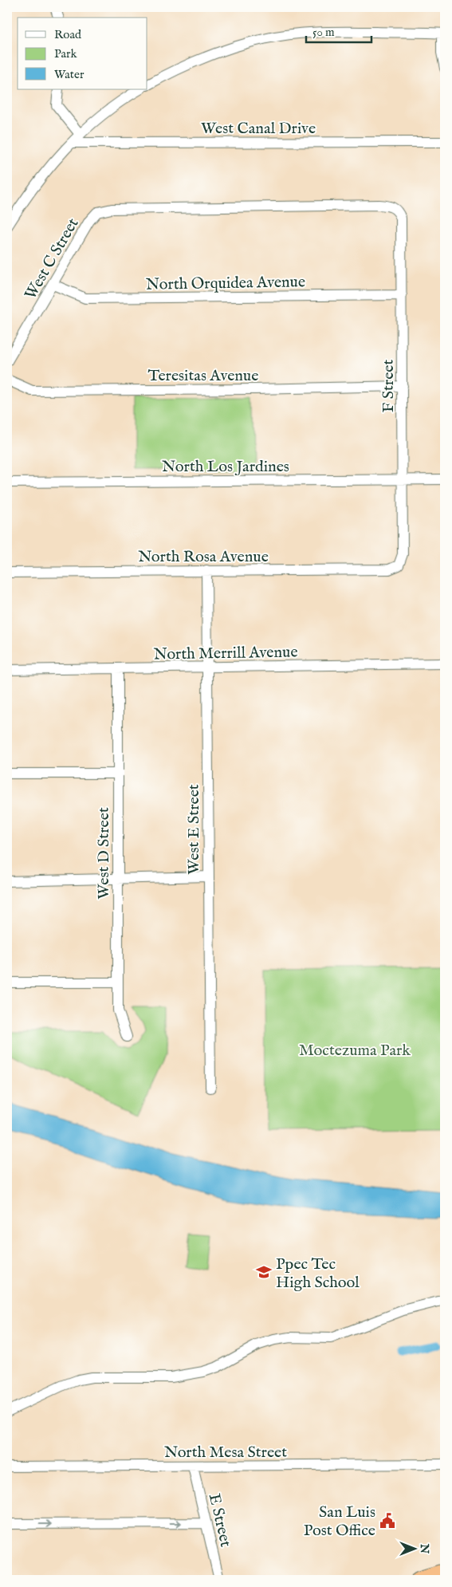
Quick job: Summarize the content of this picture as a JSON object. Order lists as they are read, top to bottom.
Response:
{
  "streets": {
    "street": [
      "West Canal Drive",
      "West C Street",
      "North Orquidea Avenue",
      "Teresitas Avenue",
      "F Street",
      "North Los Jardines",
      "North Rosa Avenue",
      "North Merrill Avenue",
      "West E Street",
      "West D Street",
      "North Mesa Street",
      "E Street"
    ]
  },
  "crossings": [
    ["West C Street", "North Orquidea Avenue"],
    ["West C Street", "F Street"],
    ["North Orquidea Avenue", "F Street"],
    ["Teresitas Avenue", "F Street"],
    ["F Street", "North Los Jardines"],
    ["F Street", "North Rosa Avenue"],
    ["North Rosa Avenue", "West E Street"],
    ["North Merrill Avenue", "West E Street"],
    ["North Merrill Avenue", "West D Street"],
    ["North Mesa Street", "E Street"]
  ],
  "parks": ["Moctezuma Park"],
  "places": {
    "school or university": ["Ppec Tec High School"],
    "public building": ["San Luis Post Office"]
  },
  "legend": ["Road", "Park", "Water"],
  "scale_bar": "50 m",
  "north": "right"
}
